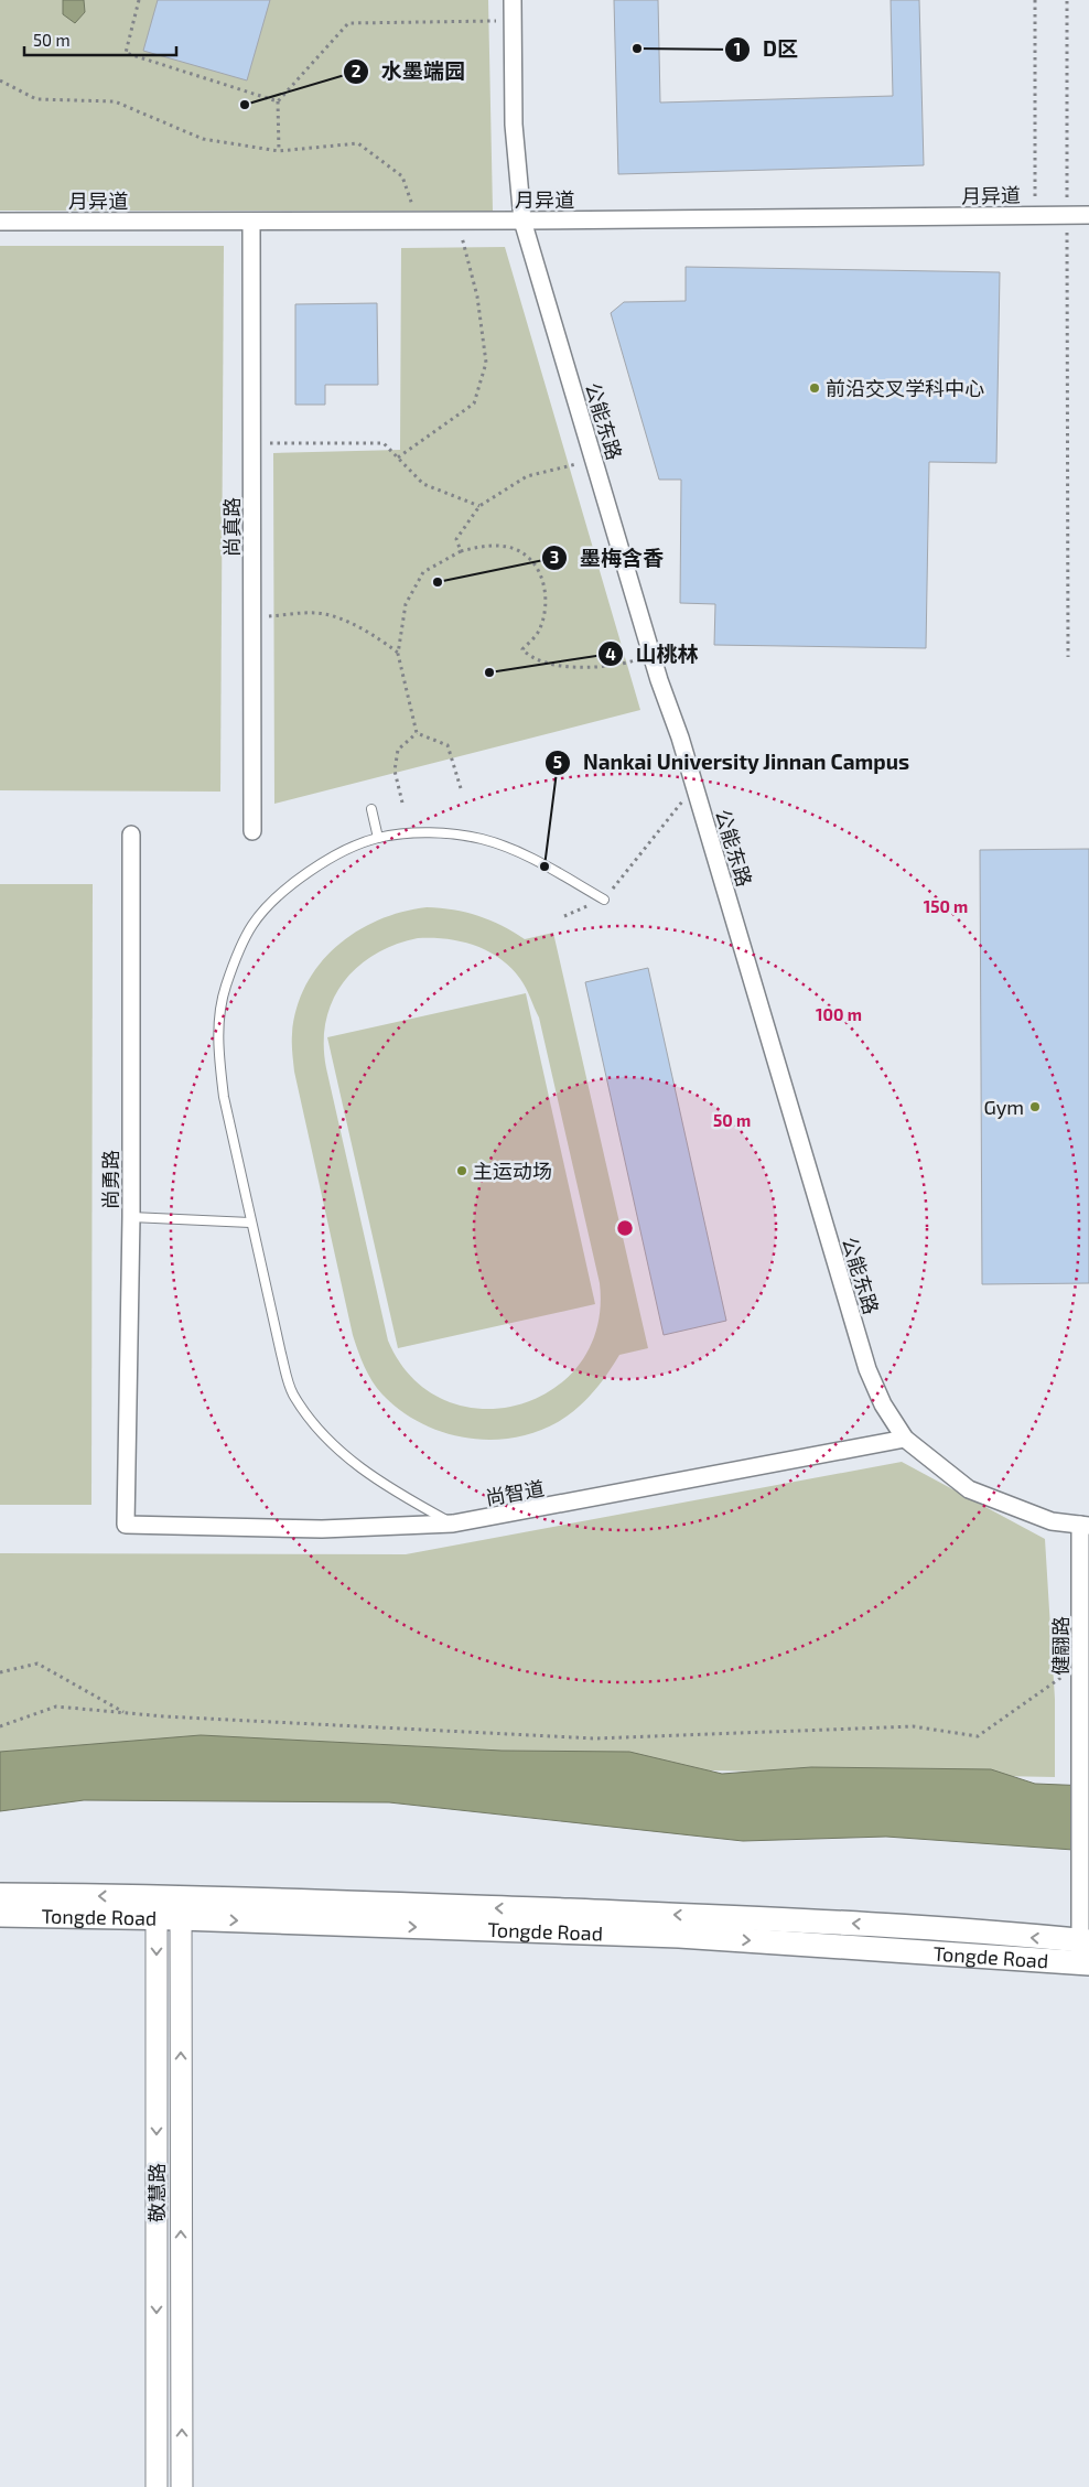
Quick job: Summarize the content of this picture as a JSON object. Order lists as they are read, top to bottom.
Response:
{
  "streets": {
    "main road": ["Tongde Road"],
    "street": [
      "月异道",
      "公能东路",
      "尚真路",
      "尚勇路",
      "尚智道",
      "健翮路",
      "敬慧路"
    ]
  },
  "crossings": [
    ["月异道", "公能东路"],
    ["月异道", "尚真路"],
    ["公能东路", "尚智道"],
    ["公能东路", "健翮路"],
    ["尚勇路", "尚智道"],
    ["健翮路", "Tongde Road"],
    ["Tongde Road", "敬慧路"]
  ],
  "places": [
    "D区",
    "水墨端园",
    "前沿交叉学科中心",
    "墨梅含香",
    "山桃林",
    "Nankai University Jinnan Campus",
    "Gym",
    "主运动场"
  ],
  "scale_bar": "50 m",
  "rings": ["150 m", "100 m", "50 m"]
}
